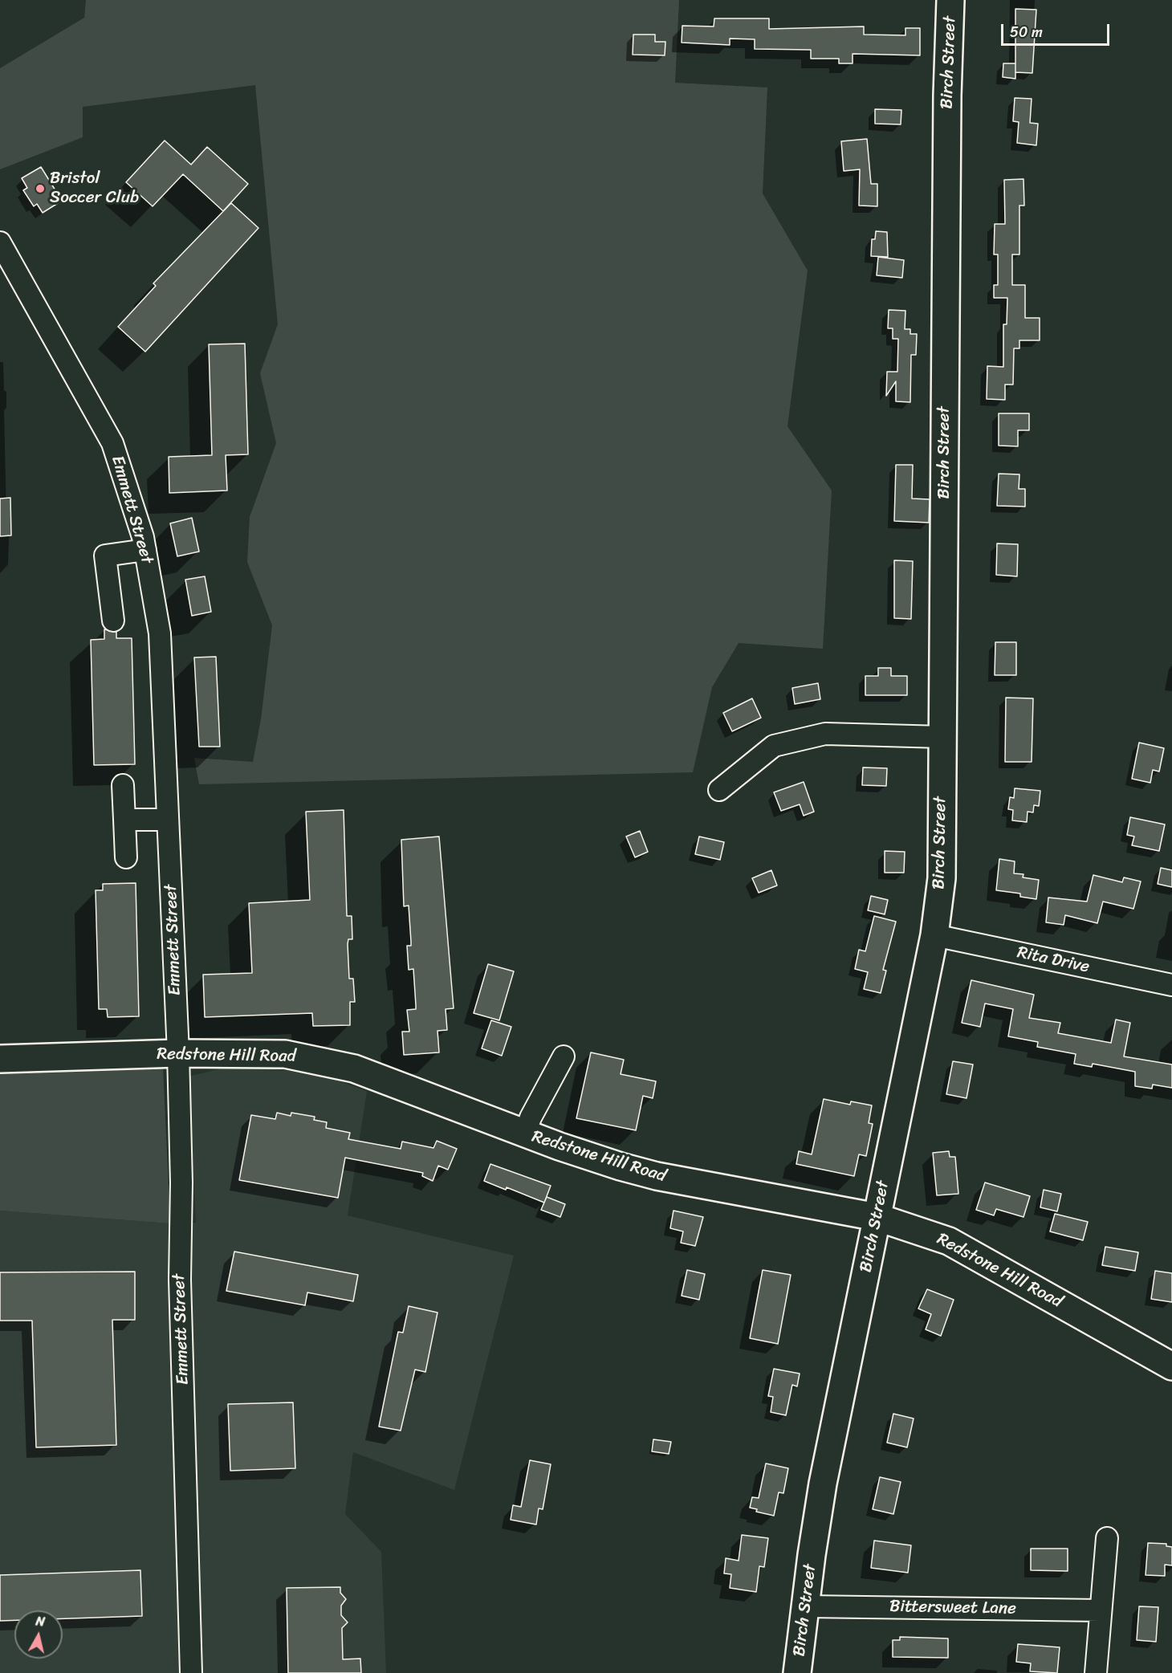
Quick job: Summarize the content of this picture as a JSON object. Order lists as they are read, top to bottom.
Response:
{
  "streets": {
    "main road": ["Birch Street", "Redstone Hill Road"],
    "street": ["Emmett Street", "Rita Drive", "Bittersweet Lane"]
  },
  "crossings": [
    ["Birch Street", "Rita Drive"],
    ["Birch Street", "Redstone Hill Road"],
    ["Birch Street", "Bittersweet Lane"],
    ["Emmett Street", "Redstone Hill Road"]
  ],
  "places": ["Bristol Soccer Club"],
  "scale_bar": "50 m",
  "north": "top"
}
